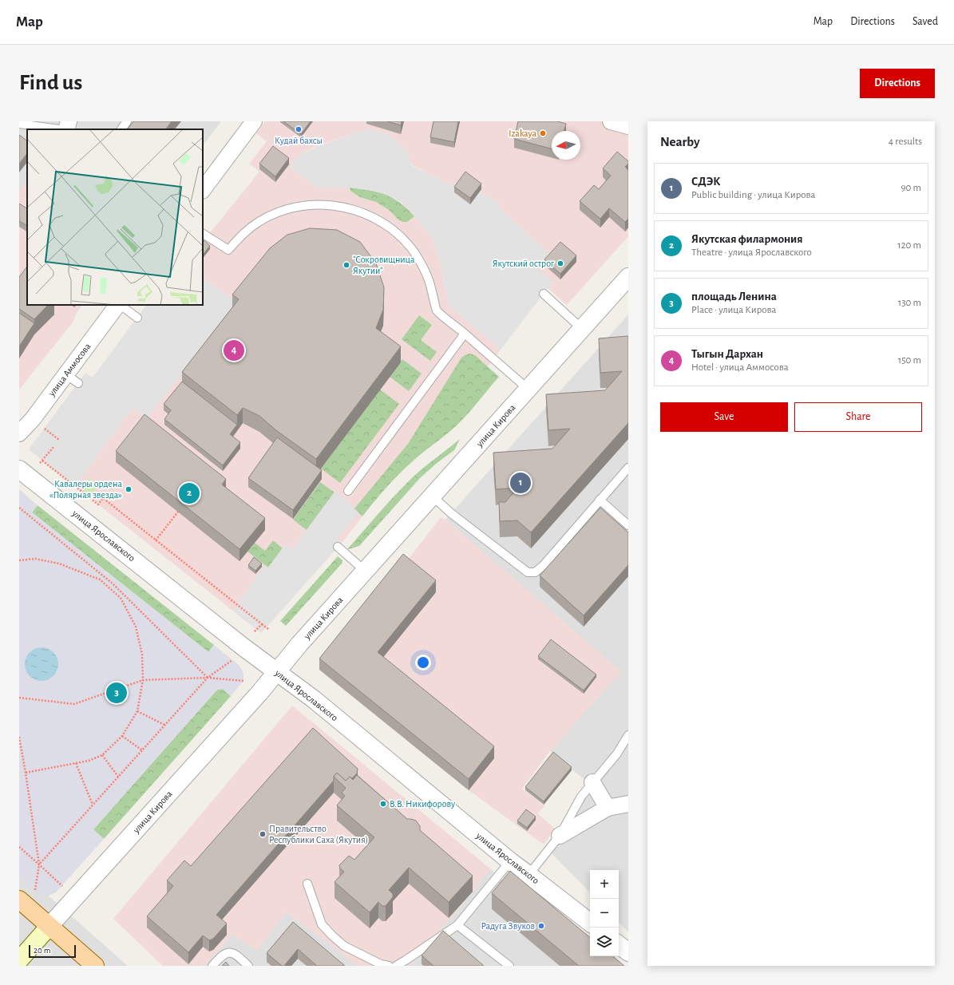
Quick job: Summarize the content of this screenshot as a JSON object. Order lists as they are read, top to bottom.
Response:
{
  "streets": {
    "main road": ["улица Кирова"],
    "street": ["улица Аммосова", "улица Ярославского"]
  },
  "crossings": [
    ["улица Кирова", "улица Ярославского"]
  ],
  "places": [
    "Кудай бахсы",
    "Izakaya",
    "Якутский острог",
    "\"Сокровищница Якутии\"",
    "Кавалеры ордена «Полярная звезда»",
    "В.В. Никифорову",
    "Правительство Республики Саха (Якутия)",
    "Радуга Звуков"
  ],
  "scale_bar": "20 m",
  "north": "left",
  "page": {
    "header": "Map",
    "nav": ["Map", "Directions", "Saved"],
    "buttons": [
      "Directions",
      ["Save", "Share"]
    ],
    "title": "Find us",
    "heading": ["Nearby", "4 results"],
    "list": [
      {
        "mark": "1",
        "name": "СДЭК",
        "note": "Public building · улица Кирова",
        "value": "90 m"
      },
      {
        "mark": "2",
        "name": "Якутская филармония",
        "note": "Theatre · улица Ярославского",
        "value": "120 m"
      },
      {
        "mark": "3",
        "name": "площадь Ленина",
        "note": "Place · улица Кирова",
        "value": "130 m"
      },
      {
        "mark": "4",
        "name": "Тыгын Дархан",
        "note": "Hotel · улица Аммосова",
        "value": "150 m"
      }
    ],
    "pins": [
      "4",
      "1",
      "2",
      "3"
    ],
    "map_buttons": ["+", "−"],
    "scale": "20 m"
  }
}
